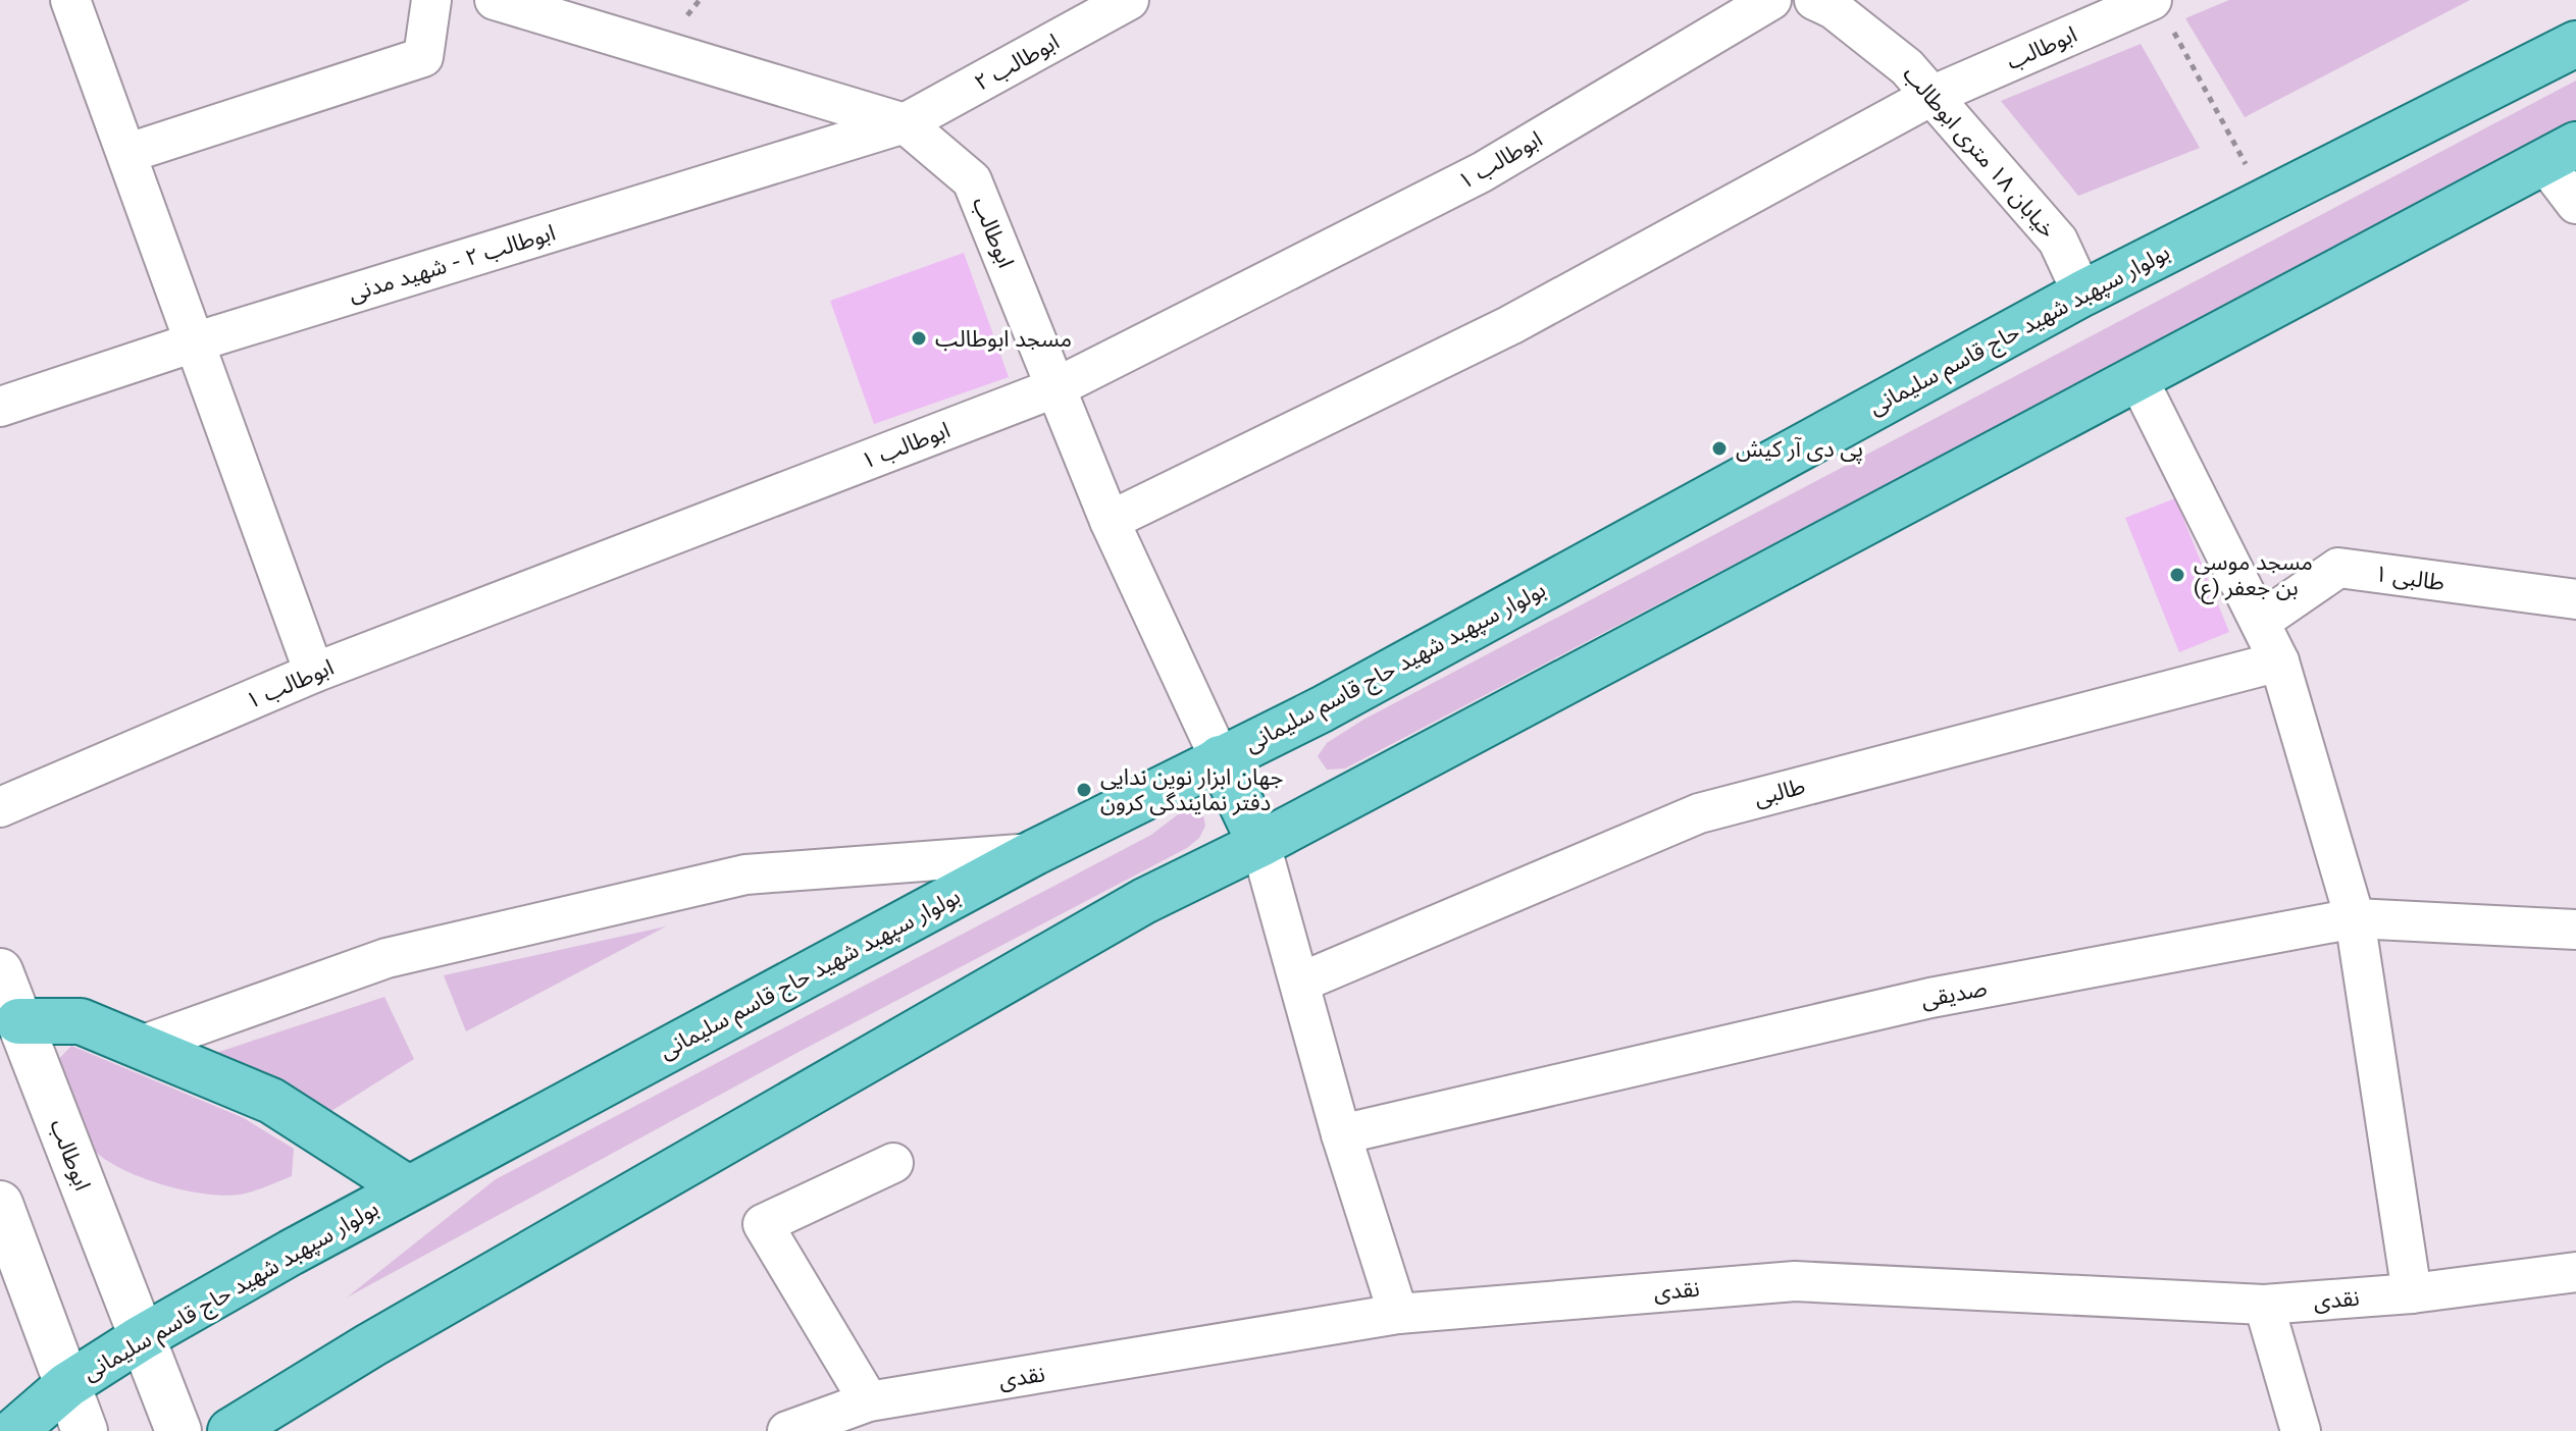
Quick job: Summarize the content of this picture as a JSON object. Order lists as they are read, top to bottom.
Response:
{
  "streets": {
    "main road": ["ابوطالب", "بولوار سپهبد شهید حاج قاسم سلیمانی"],
    "street": [
      "ابوطالب ۲",
      "خیابان ۱۸ متری ابوطالب",
      "ابوطالب ۱",
      "ابوطالب ۲ - شهید مدنی",
      "طالبی ۱",
      "طالبی",
      "صدیقی",
      "نقدی"
    ]
  },
  "crossings": [
    ["ابوطالب", "ابوطالب ۲"],
    ["ابوطالب", "خیابان ۱۸ متری ابوطالب"],
    ["ابوطالب", "ابوطالب ۱"],
    ["ابوطالب", "ابوطالب ۲ - شهید مدنی"],
    ["ابوطالب", "بولوار سپهبد شهید حاج قاسم سلیمانی"],
    ["ابوطالب ۲", "ابوطالب ۲ - شهید مدنی"],
    ["خیابان ۱۸ متری ابوطالب", "بولوار سپهبد شهید حاج قاسم سلیمانی"]
  ],
  "places": [
    "مسجد ابوطالب",
    "پی دی آر کیش",
    "مسجد موسی بن جعفر (ع)",
    "جهان ابزار نوین ندایی دفتر نمایندگی کرون"
  ]
}
